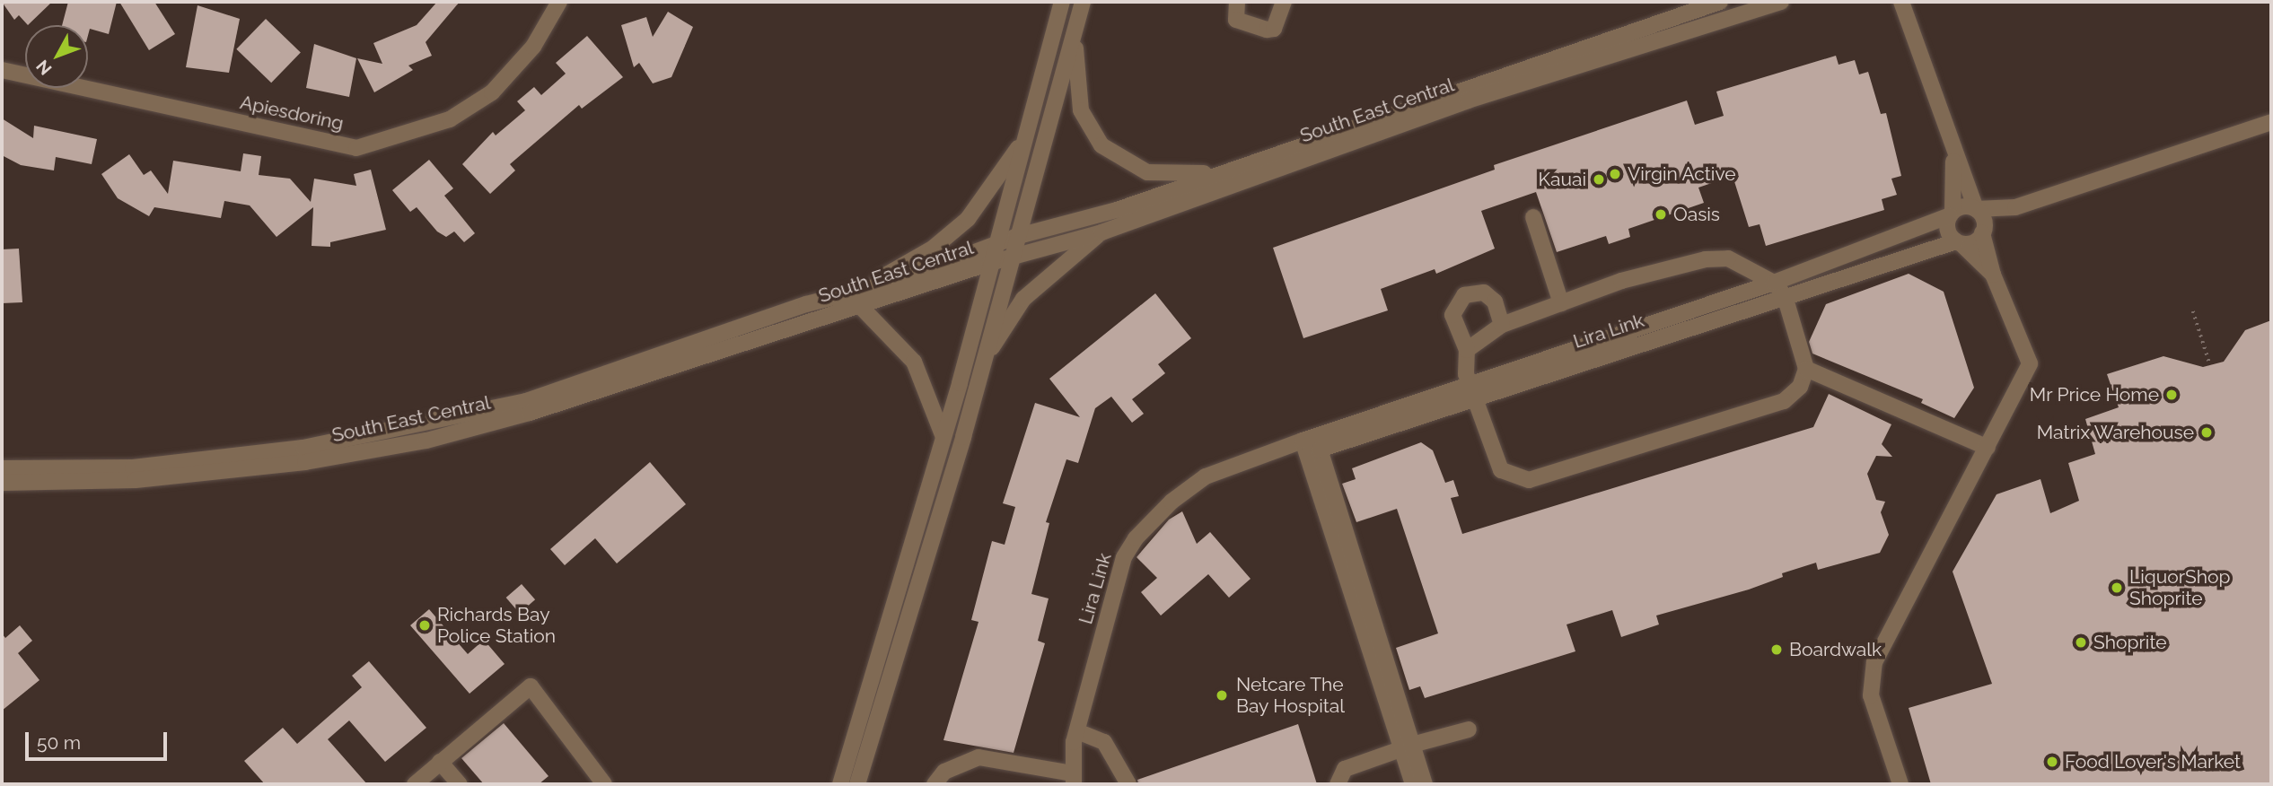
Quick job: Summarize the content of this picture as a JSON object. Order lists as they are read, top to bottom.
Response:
{
  "streets": {
    "street": ["South East Central", "Apiesdoring", "Lira Link"]
  },
  "places": [
    "Virgin Active",
    "Kauai",
    "Oasis",
    "Mr Price Home",
    "Matrix Warehouse",
    "LiquorShop Shoprite",
    "Richards Bay Police Station",
    "Shoprite",
    "Boardwalk",
    "Netcare The Bay Hospital",
    "Food Lover's Market"
  ],
  "scale_bar": "50 m",
  "north": "bottom left"
}
